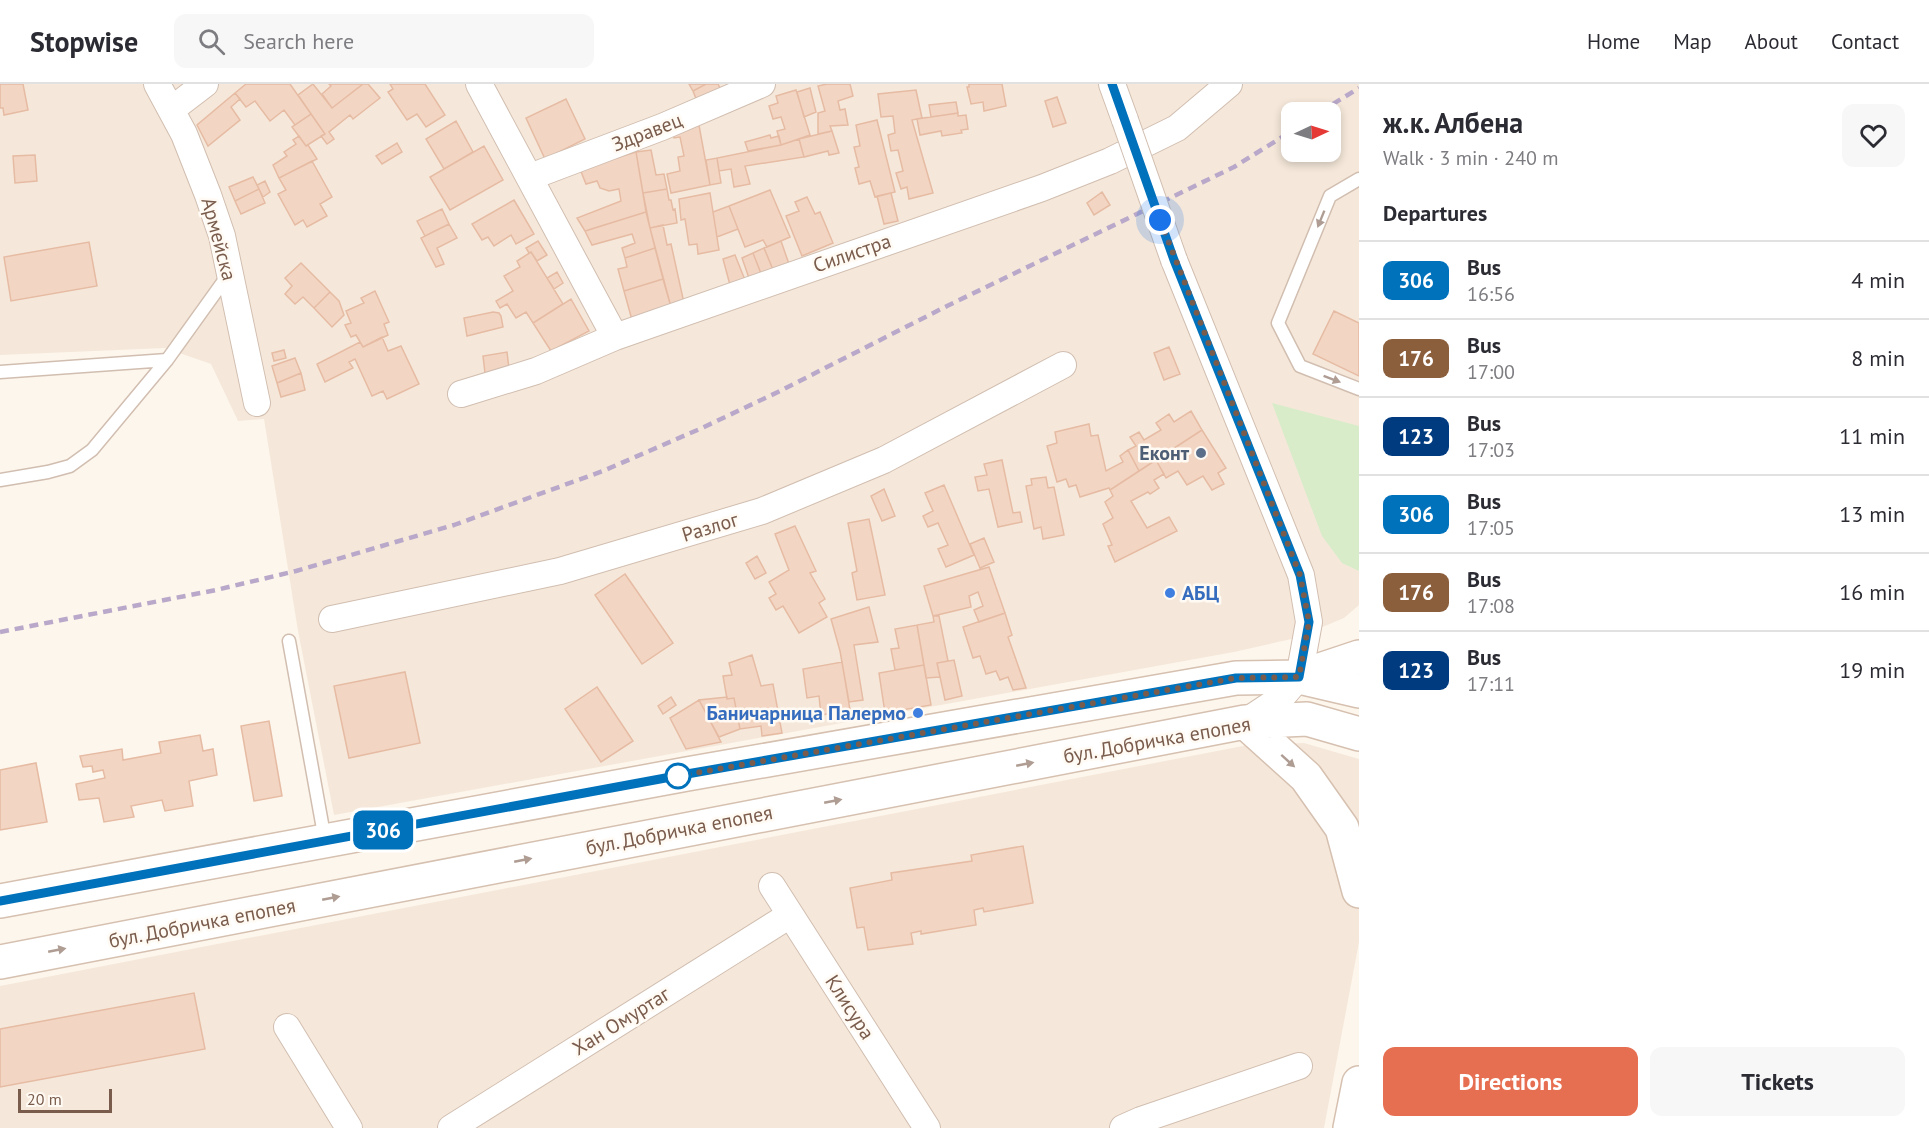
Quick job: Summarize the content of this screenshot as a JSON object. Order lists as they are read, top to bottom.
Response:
{
  "streets": {
    "main road": ["бул. Добричка епопея"],
    "street": [
      "Здравец",
      "Армейска",
      "Силистра",
      "Разлог",
      "Клисура",
      "Хан Омуртаг"
    ]
  },
  "crossings": [
    ["Клисура", "Хан Омуртаг"]
  ],
  "places": ["Еконт", "АБЦ", "Баничарница Палермо"],
  "lines": ["bus line 306"],
  "scale_bar": "20 m",
  "north": "right",
  "page": {
    "header": "Stopwise",
    "search": "Search here",
    "nav": [
      "Home",
      "Map",
      "About",
      "Contact"
    ],
    "on_map": "306",
    "heading": [
      ["ж.к. Албена", "Walk · 3 min · 240 m"],
      "Departures"
    ],
    "list": [
      {
        "mark": "306",
        "name": "Bus",
        "note": "16:56",
        "value": "4 min"
      },
      {
        "mark": "176",
        "name": "Bus",
        "note": "17:00",
        "value": "8 min"
      },
      {
        "mark": "123",
        "name": "Bus",
        "note": "17:03",
        "value": "11 min"
      },
      {
        "mark": "306",
        "name": "Bus",
        "note": "17:05",
        "value": "13 min"
      },
      {
        "mark": "176",
        "name": "Bus",
        "note": "17:08",
        "value": "16 min"
      },
      {
        "mark": "123",
        "name": "Bus",
        "note": "17:11",
        "value": "19 min"
      }
    ],
    "buttons": ["Directions", "Tickets"],
    "scale": "20 m"
  }
}
